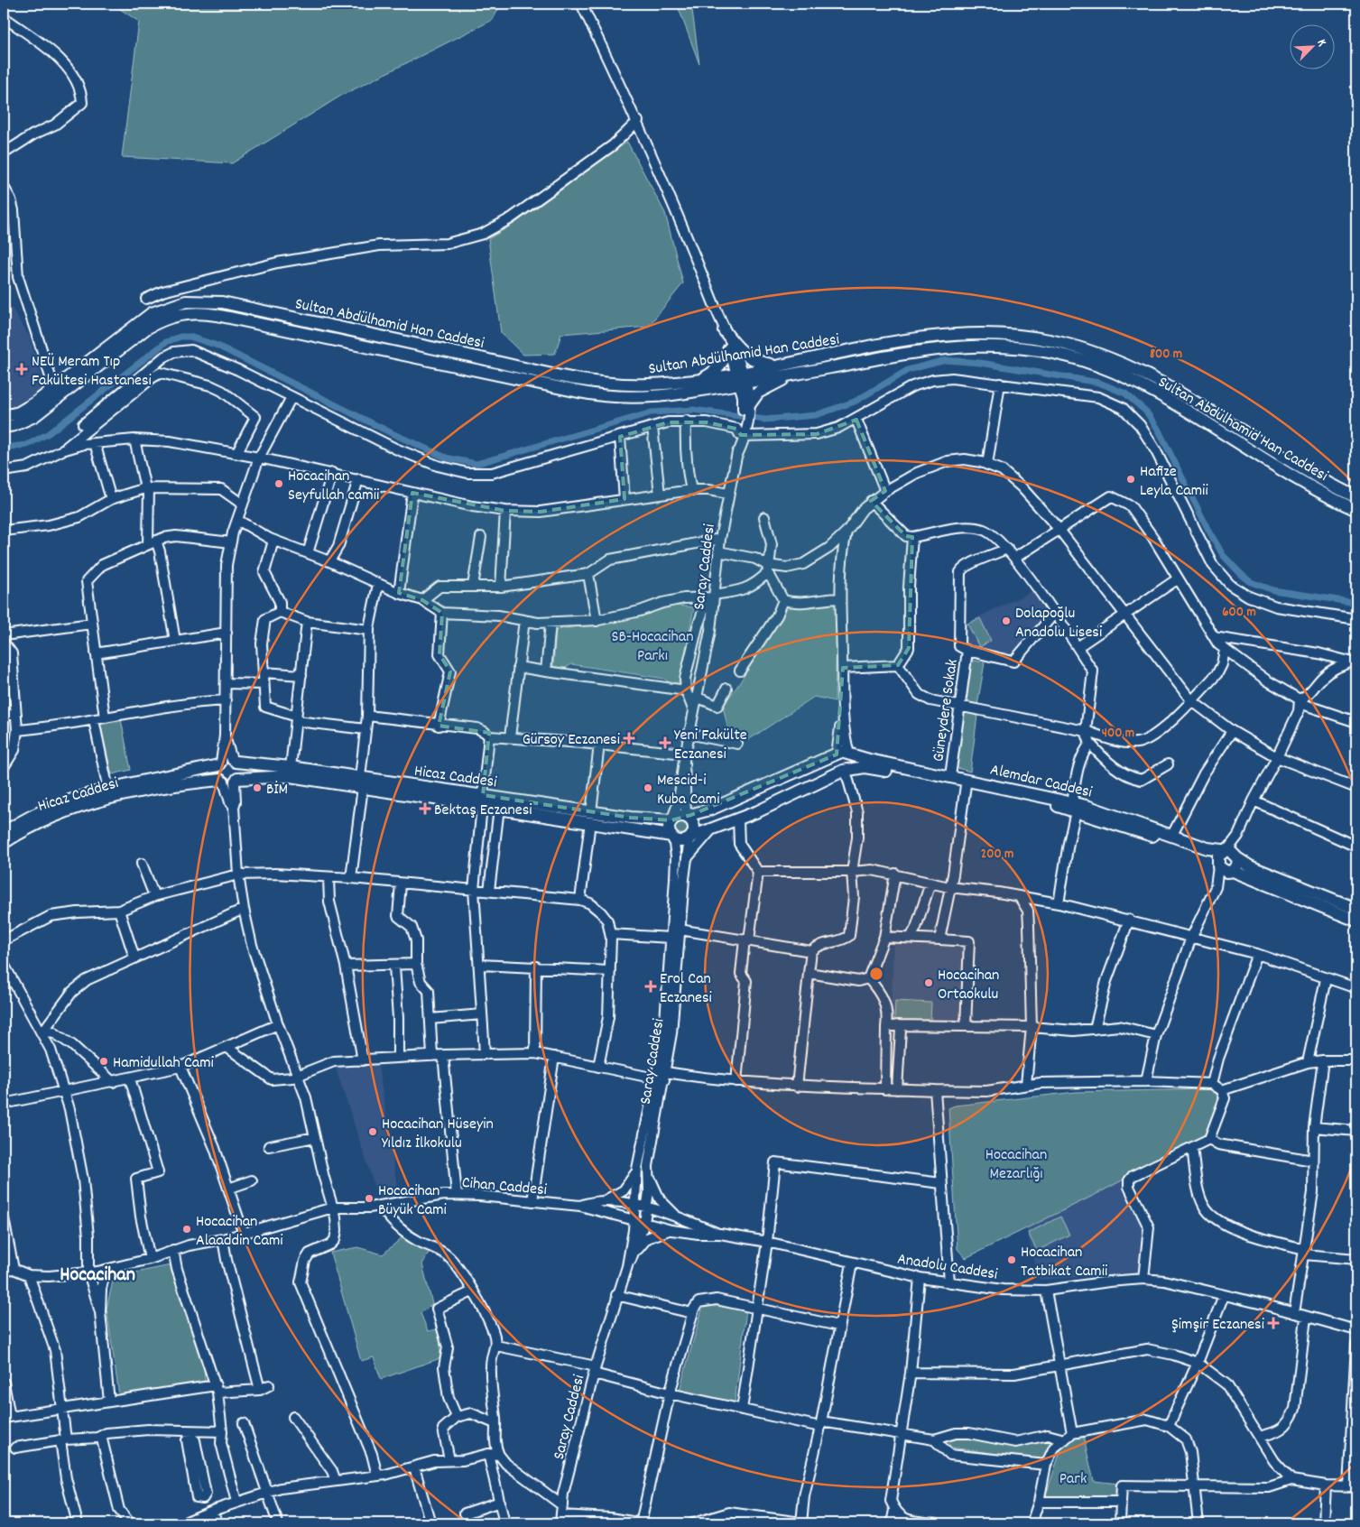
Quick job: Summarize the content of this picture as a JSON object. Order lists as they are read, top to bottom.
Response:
{
  "streets": {
    "main road": ["Sultan Abdülhamid Han Caddesi", "Hicaz Caddesi", "Alemdar Caddesi"],
    "street": [
      "Saray Caddesi",
      "Güneydere Sokak",
      "Cihan Caddesi",
      "Anadolu Caddesi"
    ]
  },
  "crossings": [
    ["Sultan Abdülhamid Han Caddesi", "Saray Caddesi"],
    ["Saray Caddesi", "Hicaz Caddesi"],
    ["Saray Caddesi", "Alemdar Caddesi"],
    ["Saray Caddesi", "Cihan Caddesi"],
    ["Saray Caddesi", "Anadolu Caddesi"],
    ["Güneydere Sokak", "Alemdar Caddesi"],
    ["Hicaz Caddesi", "Alemdar Caddesi"],
    ["Cihan Caddesi", "Anadolu Caddesi"]
  ],
  "districts": ["Hocacihan"],
  "parks": ["SB-Hocacihan Parkı", "Hocacihan Mezarlığı", "Park"],
  "places": {
    "health": [
      "NEÜ Meram Tıp Fakültesi Hastanesi",
      "Gürsoy Eczanesi",
      "Yeni Fakülte Eczanesi",
      "Bektaş Eczanesi",
      "Erol Can Eczanesi",
      "Şimşir Eczanesi"
    ],
    "other": [
      "Hafize Leyla Camii",
      "Hocacihan Seyfullah camii",
      "Dolapoğlu Anadolu Lisesi",
      "BİM",
      "Mescid-i Kuba Cami",
      "Hocacihan Ortaokulu",
      "Hamidullah Cami",
      "Hocacihan Hüseyin Yıldız İlkokulu",
      "Hocacihan Büyük Cami",
      "Hocacihan Alaaddin Cami",
      "Hocacihan Tatbikat Camii"
    ]
  },
  "north": "top right",
  "rings": [
    "800 m",
    "600 m",
    "400 m",
    "200 m"
  ]
}
